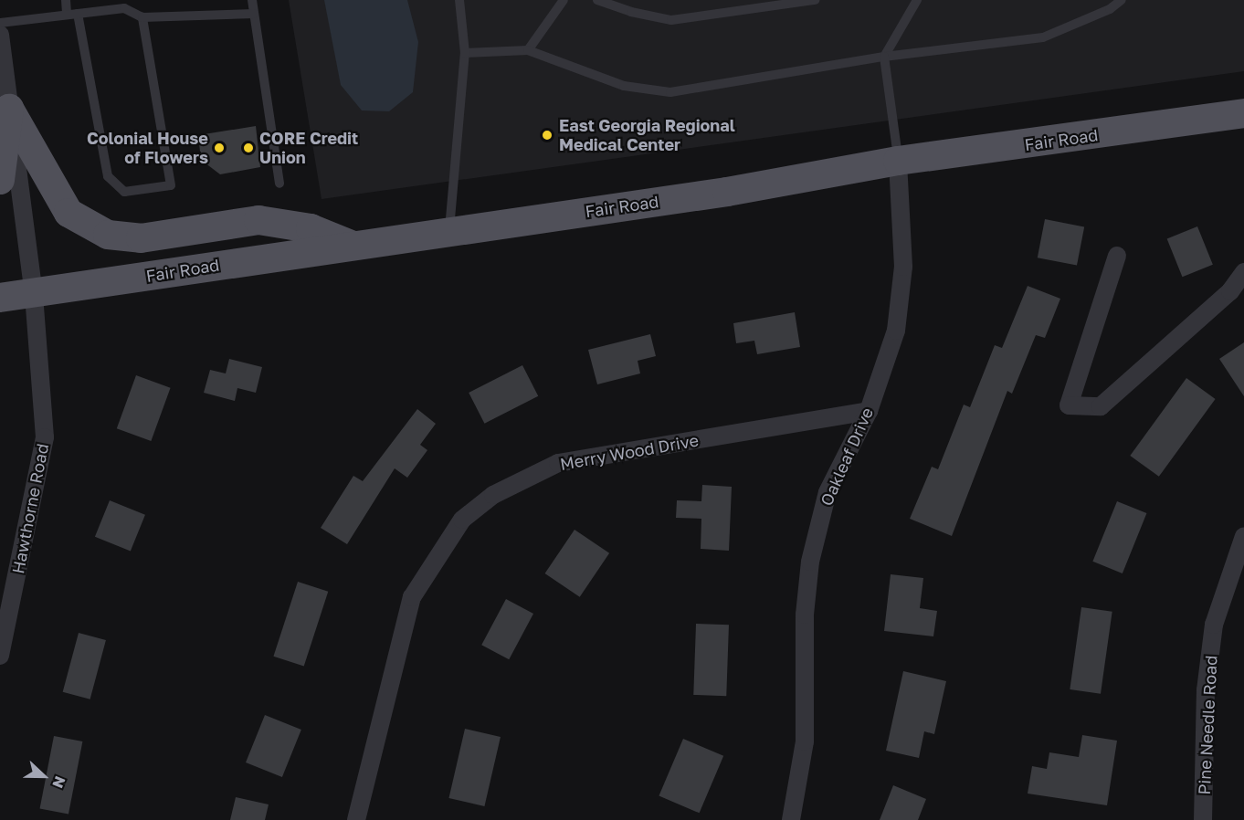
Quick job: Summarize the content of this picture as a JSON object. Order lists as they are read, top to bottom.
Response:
{
  "streets": {
    "main road": ["Fair Road"],
    "street": [
      "Merry Wood Drive",
      "Oakleaf Drive",
      "Hawthorne Road",
      "Pine Needle Road"
    ]
  },
  "crossings": [
    ["Fair Road", "Oakleaf Drive"],
    ["Fair Road", "Hawthorne Road"],
    ["Merry Wood Drive", "Oakleaf Drive"]
  ],
  "places": ["East Georgia Regional Medical Center", "Colonial House of Flowers", "CORE Credit Union"],
  "north": "right"
}
